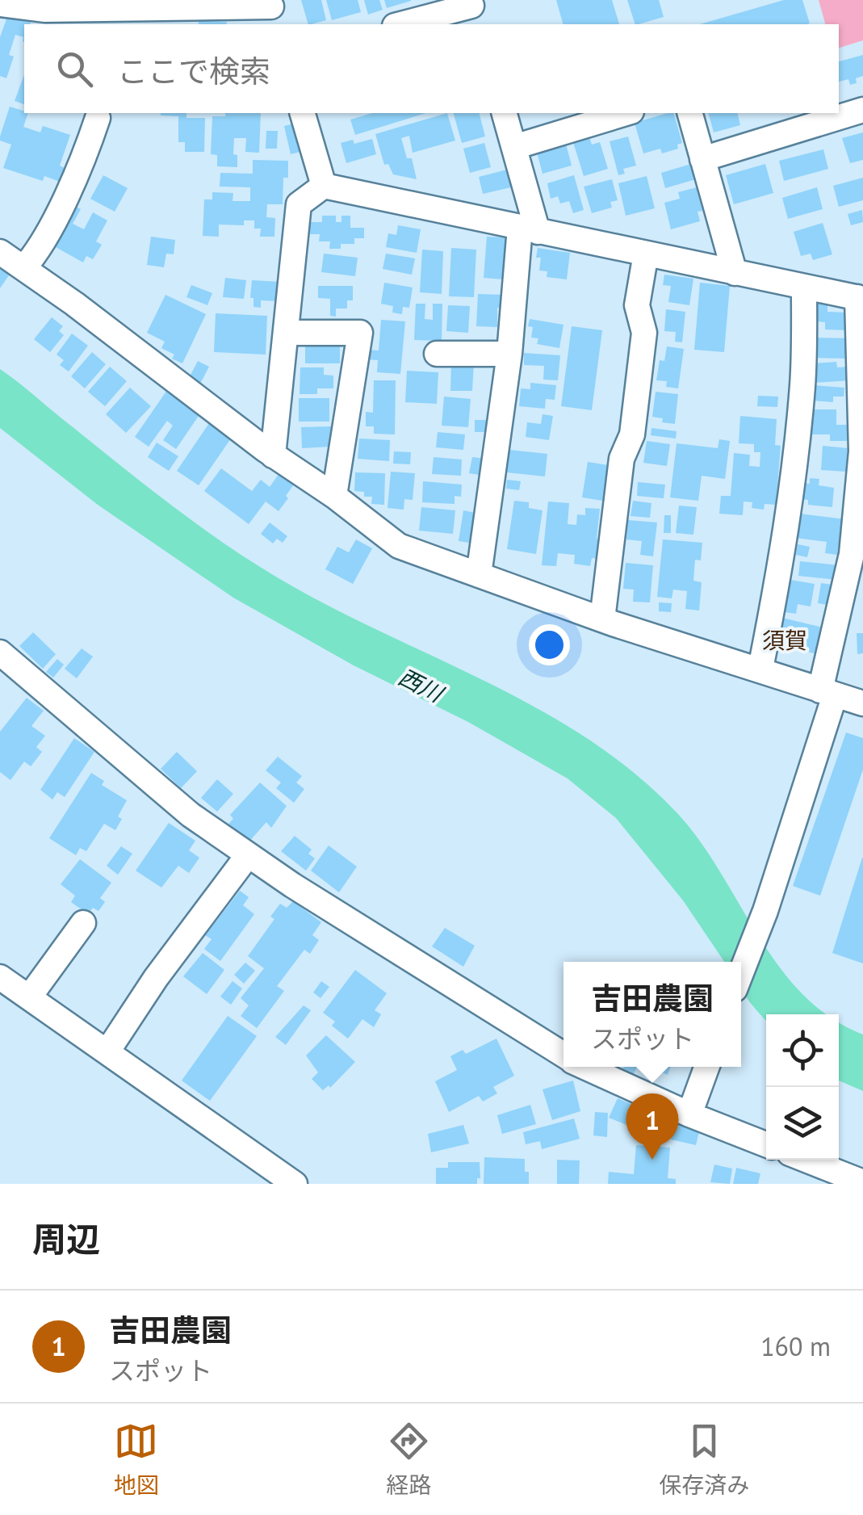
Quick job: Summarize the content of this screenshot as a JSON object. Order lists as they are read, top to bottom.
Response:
{
  "districts": ["須賀"],
  "water": ["西川"],
  "page": {
    "search": "ここで検索",
    "popup": ["吉田農園", "スポット"],
    "pins": "1",
    "heading": "周辺",
    "list": [
      {
        "mark": "1",
        "name": "吉田農園",
        "note": "スポット",
        "value": "160 m"
      }
    ],
    "nav": ["地図", "経路", "保存済み"]
  }
}
